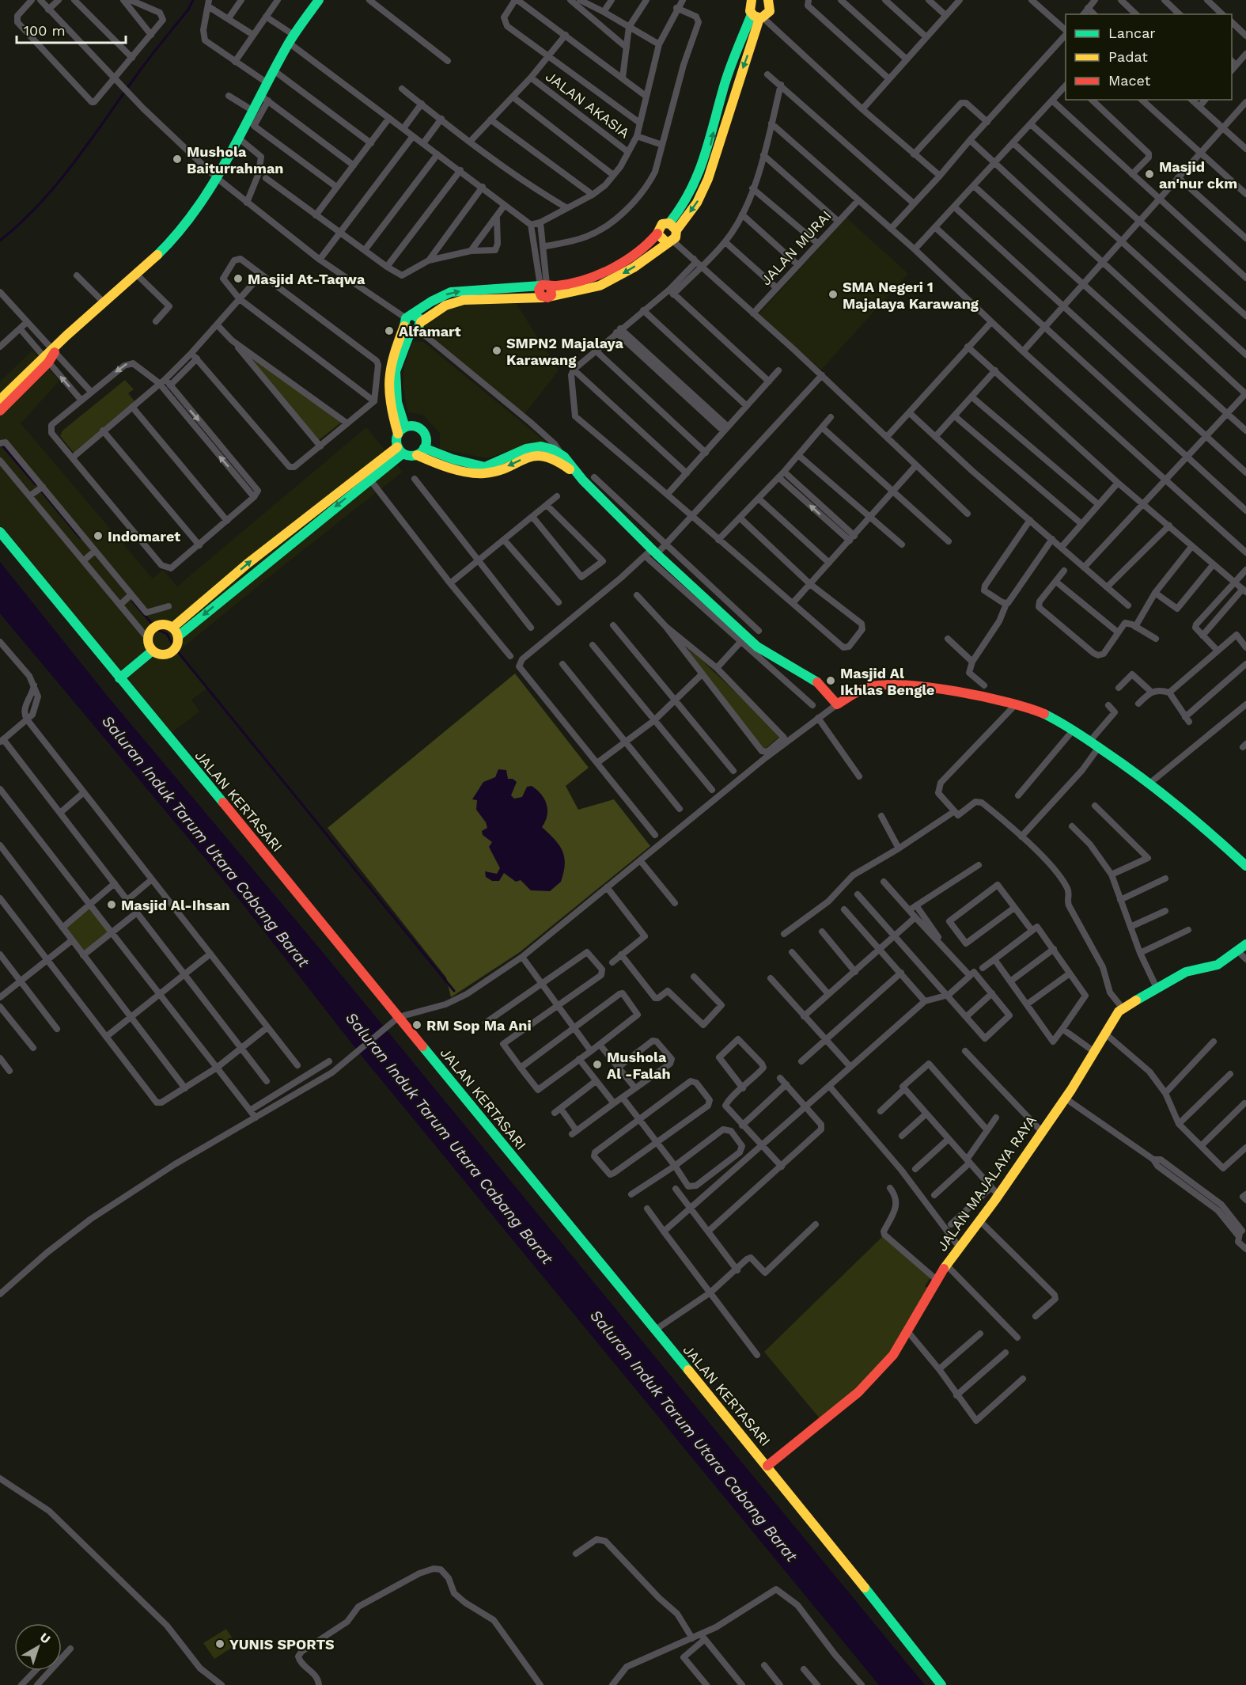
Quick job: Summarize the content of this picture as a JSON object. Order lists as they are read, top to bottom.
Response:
{
  "streets": {
    "street": [
      "JALAN AKASIA",
      "JALAN MURAI",
      "JALAN KERTASARI",
      "JALAN MAJALAYA RAYA"
    ]
  },
  "crossings": [
    ["JALAN KERTASARI", "JALAN MAJALAYA RAYA"]
  ],
  "water": ["Saluran Induk Tarum Utara Cabang Barat"],
  "places": [
    "Mushola Baiturrahman",
    "Masjid an'nur ckm",
    "Masjid At-Taqwa",
    "SMA Negeri 1 Majalaya Karawang",
    "Alfamart",
    "SMPN2 Majalaya Karawang",
    "Indomaret",
    "Masjid Al Ikhlas Bengle",
    "Masjid Al-Ihsan",
    "RM Sop Ma Ani",
    "Mushola Al -Falah",
    "YUNIS SPORTS"
  ],
  "legend": ["Lancar", "Padat", "Macet"],
  "scale_bar": "100 m",
  "north": "top right"
}
